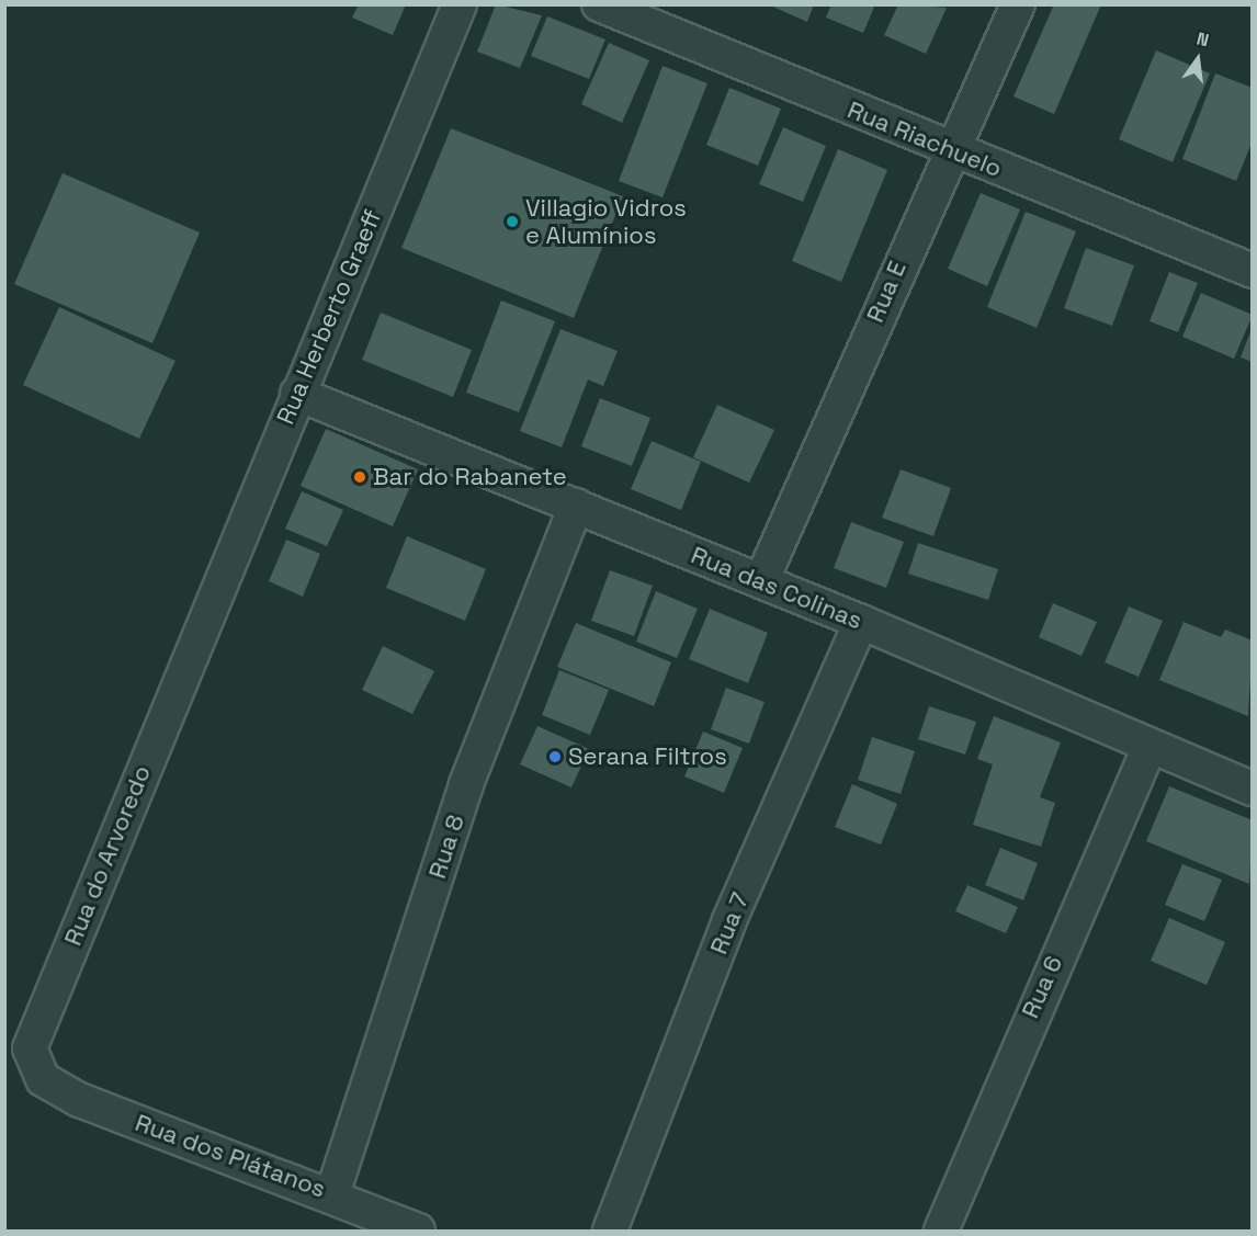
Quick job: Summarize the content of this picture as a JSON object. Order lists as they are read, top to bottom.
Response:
{
  "streets": {
    "street": [
      "Rua Riachuelo",
      "Rua E",
      "Rua Herberto Graeff",
      "Rua das Colinas",
      "Rua 8",
      "Rua do Arvoredo",
      "Rua 7",
      "Rua 6",
      "Rua dos Plátanos"
    ]
  },
  "crossings": [
    ["Rua Riachuelo", "Rua E"],
    ["Rua E", "Rua das Colinas"],
    ["Rua Herberto Graeff", "Rua das Colinas"],
    ["Rua Herberto Graeff", "Rua do Arvoredo"],
    ["Rua das Colinas", "Rua 8"],
    ["Rua das Colinas", "Rua 7"],
    ["Rua das Colinas", "Rua 6"],
    ["Rua 8", "Rua dos Plátanos"],
    ["Rua do Arvoredo", "Rua dos Plátanos"]
  ],
  "places": ["Villagio Vidros e Alumínios", "Bar do Rabanete", "Serana Filtros"],
  "north": "top"
}
